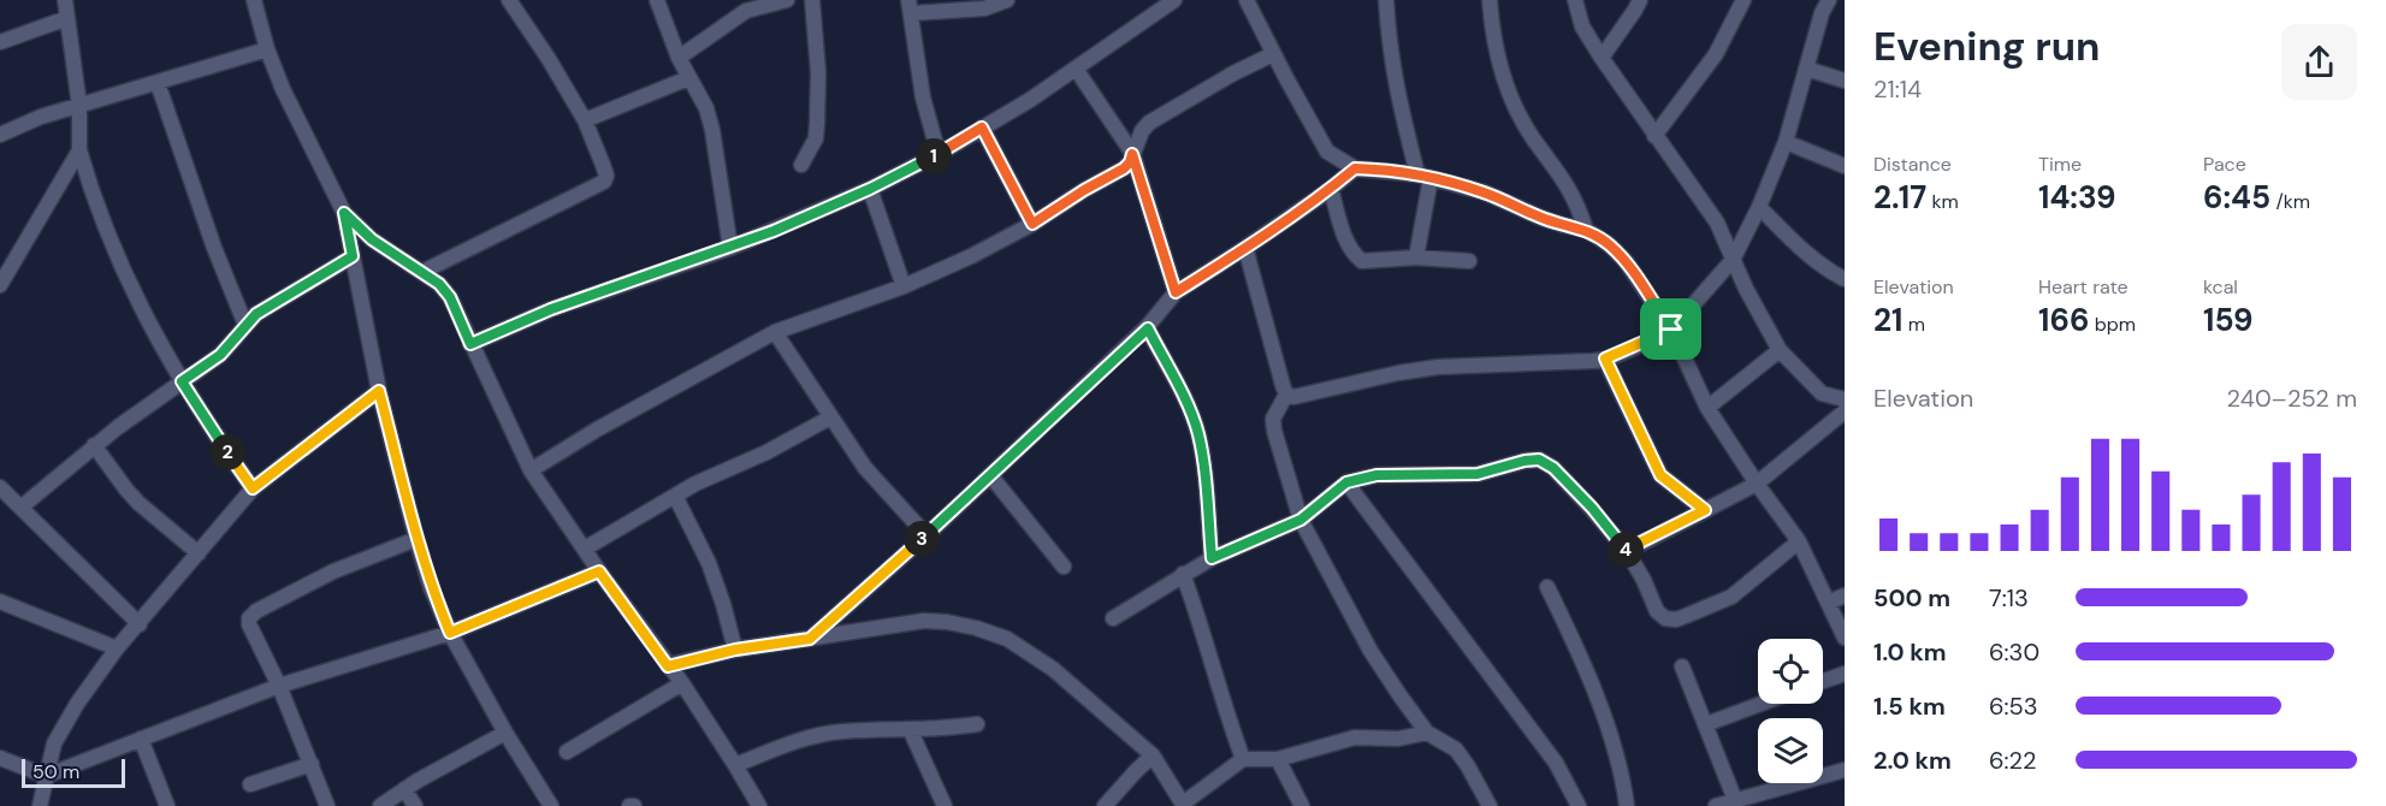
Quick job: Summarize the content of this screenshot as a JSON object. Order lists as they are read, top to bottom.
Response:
{
  "scale_bar": "50 m",
  "page": {
    "heading": ["Evening run", "21:14"],
    "stats": [
      ["Distance", "2.17 km"],
      ["Time", "14:39"],
      ["Pace", "6:45 /km"],
      ["Elevation", "21 m"],
      ["Heart rate", "166 bpm"],
      ["kcal", "159"]
    ],
    "pins": [
      "1",
      "2",
      "3",
      "4"
    ],
    "chart": ["Elevation", "240–252 m"],
    "list": [
      {
        "name": "500 m",
        "note": "7:13"
      },
      {
        "name": "1.0 km",
        "note": "6:30"
      },
      {
        "name": "1.5 km",
        "note": "6:53"
      },
      {
        "name": "2.0 km",
        "note": "6:22"
      }
    ],
    "scale": "50 m"
  }
}
